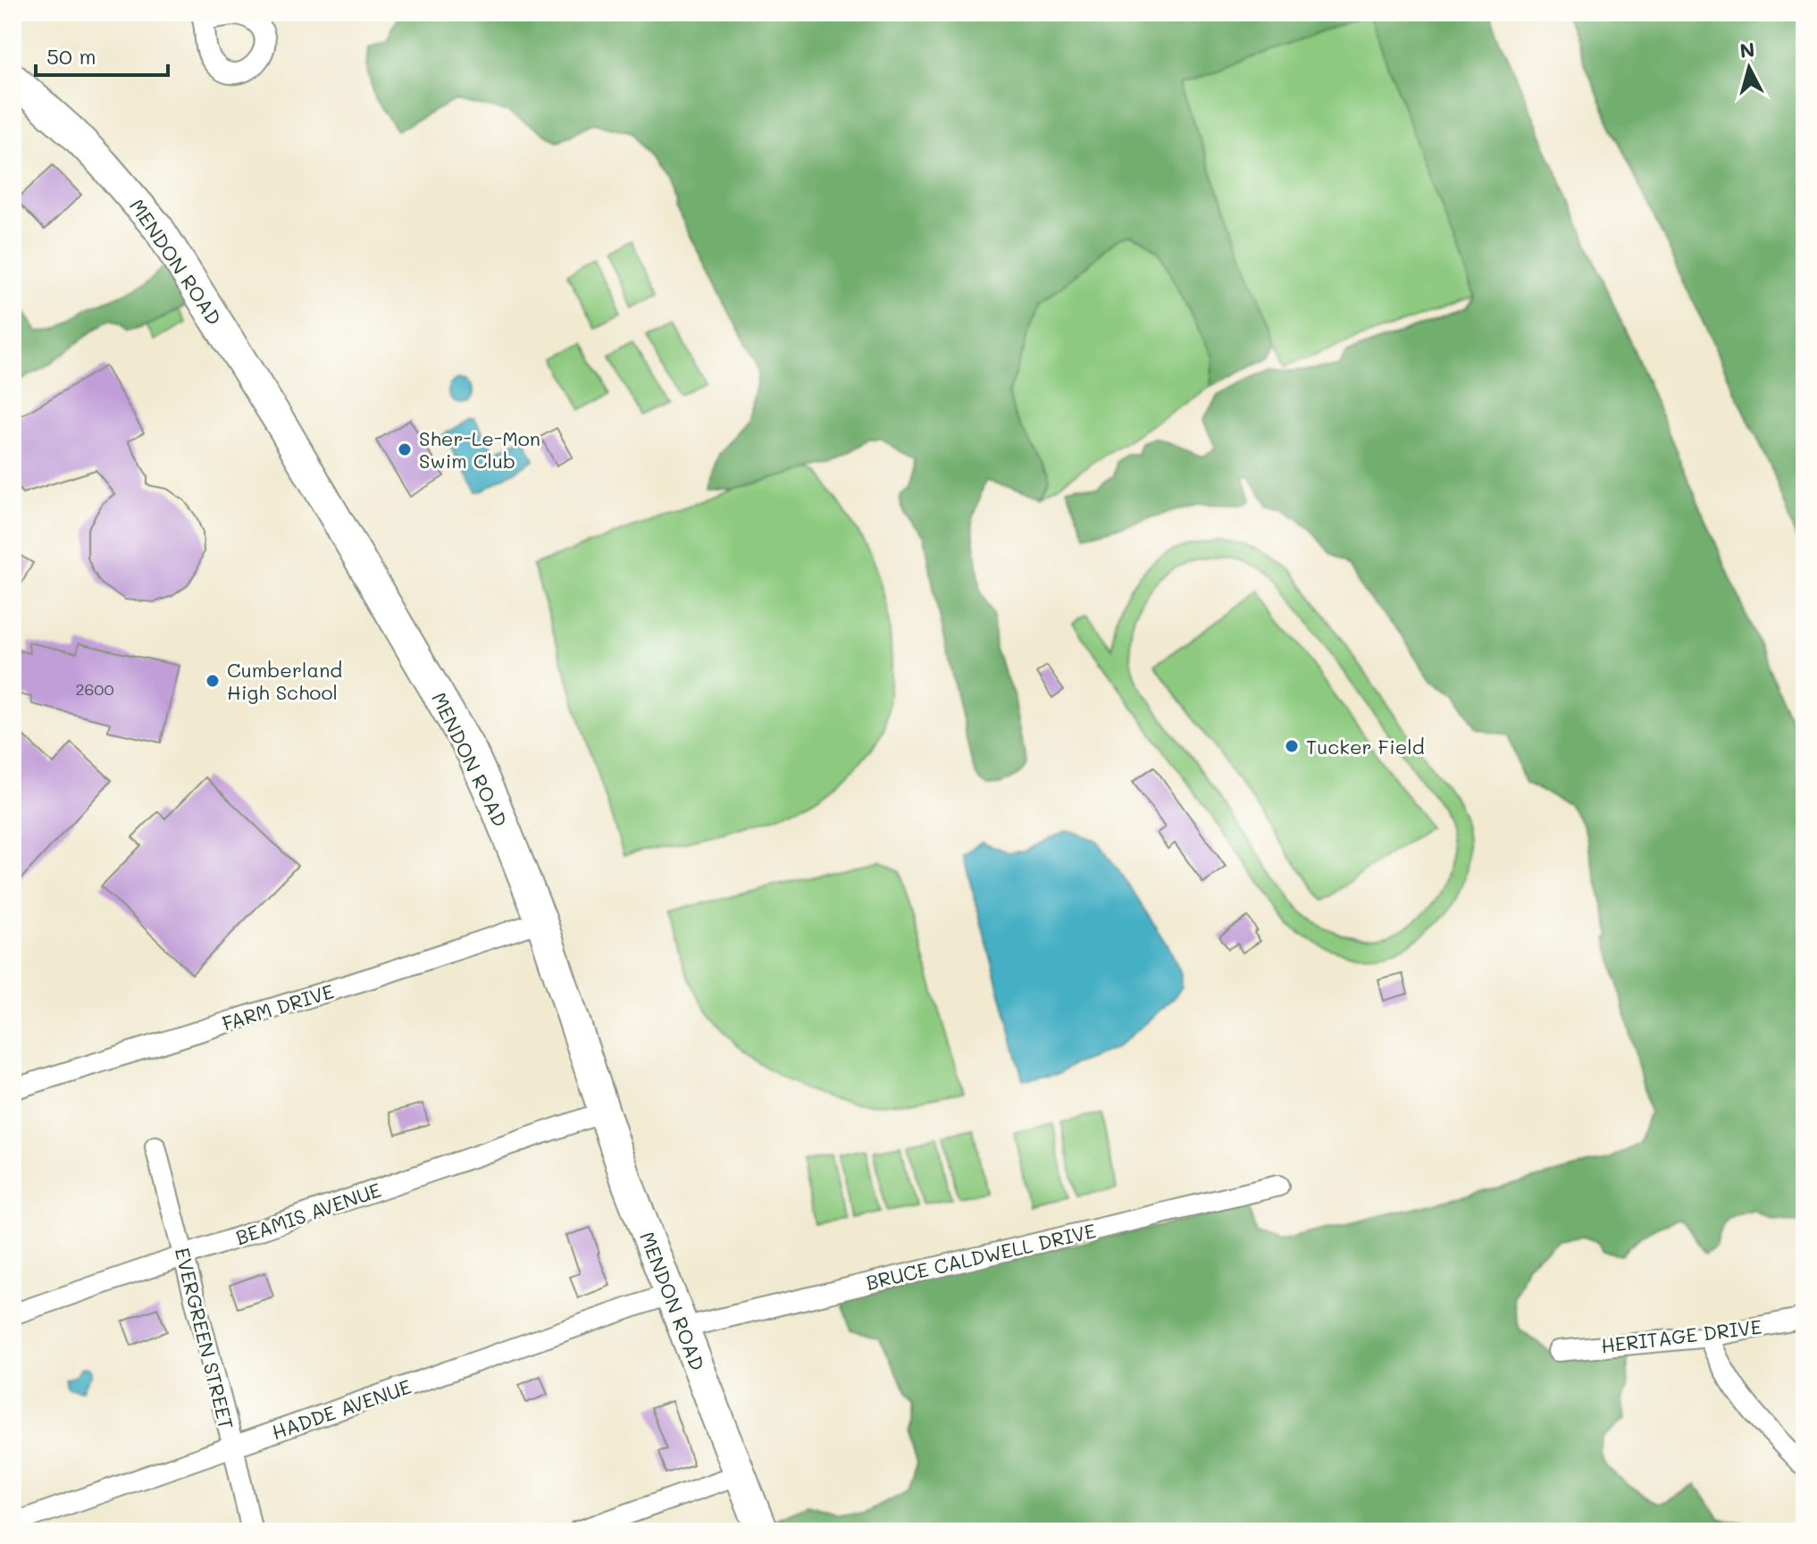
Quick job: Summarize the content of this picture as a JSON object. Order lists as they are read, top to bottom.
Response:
{
  "streets": {
    "main road": ["MENDON ROAD"],
    "street": [
      "FARM DRIVE",
      "BEAMIS AVENUE",
      "BRUCE CALDWELL DRIVE",
      "HERITAGE DRIVE",
      "EVERGREEN STREET",
      "HADDE AVENUE"
    ]
  },
  "crossings": [
    ["MENDON ROAD", "FARM DRIVE"],
    ["MENDON ROAD", "BEAMIS AVENUE"],
    ["MENDON ROAD", "BRUCE CALDWELL DRIVE"],
    ["MENDON ROAD", "HADDE AVENUE"],
    ["BEAMIS AVENUE", "EVERGREEN STREET"],
    ["EVERGREEN STREET", "HADDE AVENUE"]
  ],
  "places": ["Sher-Le-Mon Swim Club", "Cumberland High School", "Tucker Field"],
  "house_numbers": ["2600"],
  "scale_bar": "50 m",
  "north": "top"
}
